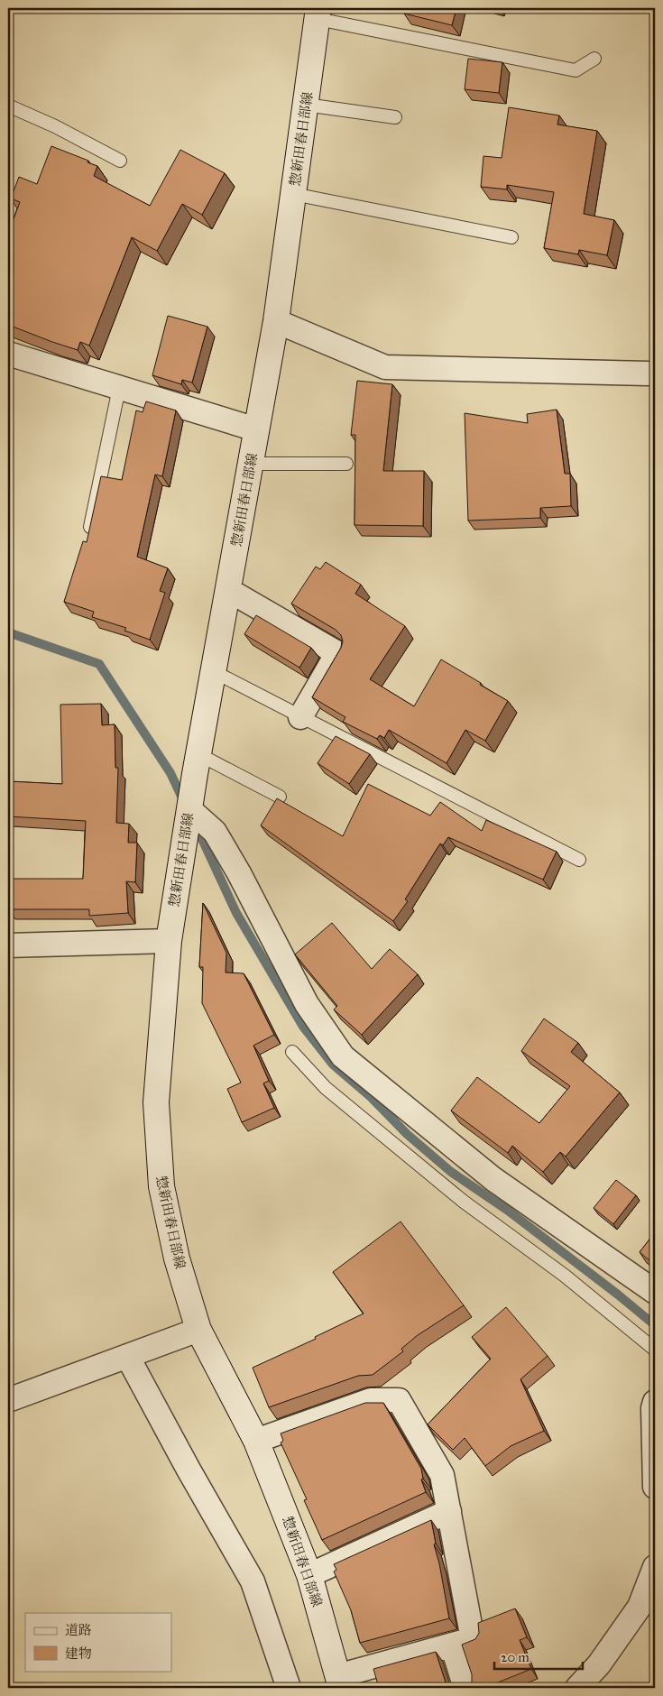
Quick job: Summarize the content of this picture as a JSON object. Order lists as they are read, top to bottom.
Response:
{
  "streets": {
    "main road": ["惣新田春日部線"]
  },
  "legend": ["道路", "建物"],
  "scale_bar": "20 m"
}
